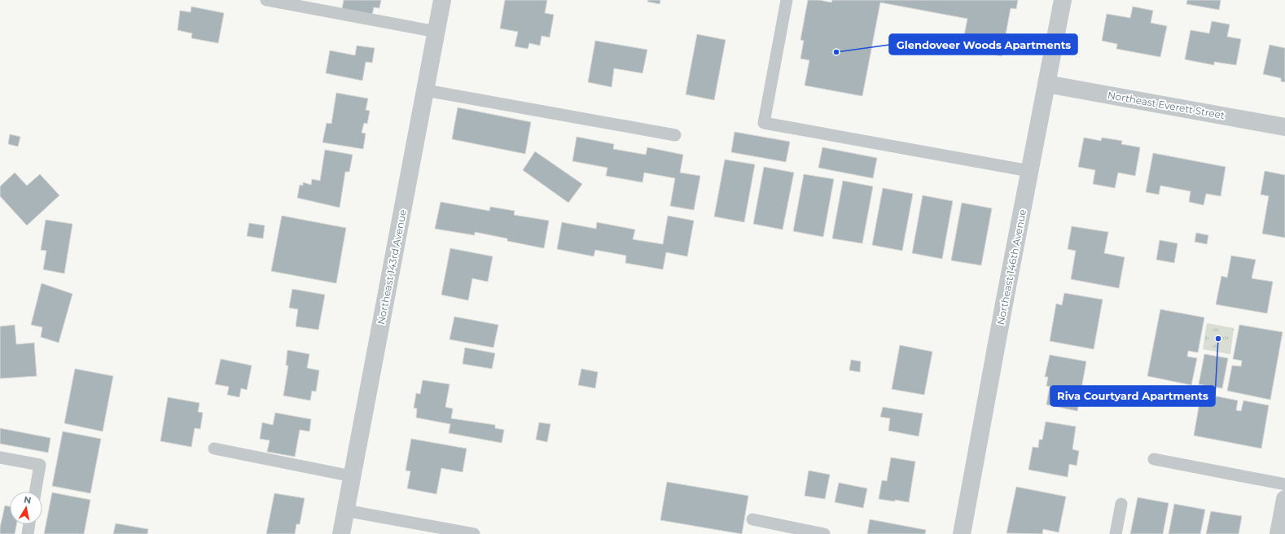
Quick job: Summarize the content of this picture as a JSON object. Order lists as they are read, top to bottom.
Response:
{
  "streets": {
    "street": ["Northeast Everett Street", "Northeast 143rd Avenue", "Northeast 146th Avenue"]
  },
  "crossings": [
    ["Northeast Everett Street", "Northeast 146th Avenue"]
  ],
  "places": ["Glendoveer Woods Apartments", "Riva Courtyard Apartments"],
  "north": "top"
}
